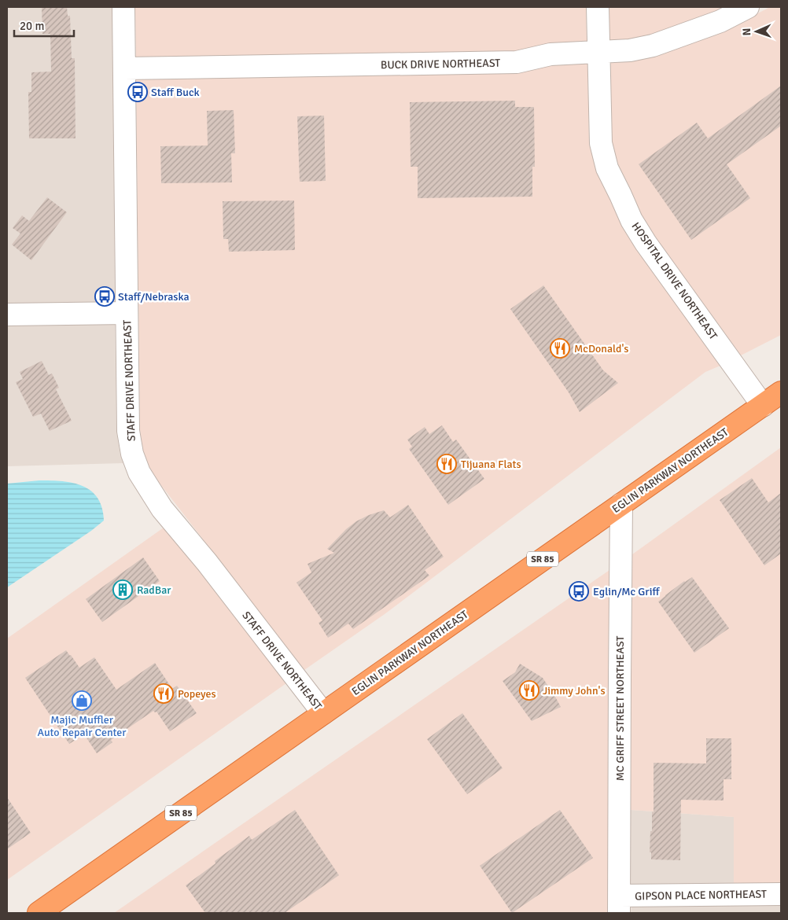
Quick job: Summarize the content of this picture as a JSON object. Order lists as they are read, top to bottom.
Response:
{
  "streets": {
    "highway": ["EGLIN PARKWAY NORTHEAST", "SR 85"],
    "street": [
      "BUCK DRIVE NORTHEAST",
      "HOSPITAL DRIVE NORTHEAST",
      "STAFF DRIVE NORTHEAST",
      "MC GRIFF STREET NORTHEAST",
      "GIPSON PLACE NORTHEAST"
    ]
  },
  "crossings": [
    ["BUCK DRIVE NORTHEAST", "HOSPITAL DRIVE NORTHEAST"],
    ["BUCK DRIVE NORTHEAST", "STAFF DRIVE NORTHEAST"],
    ["HOSPITAL DRIVE NORTHEAST", "EGLIN PARKWAY NORTHEAST"],
    ["STAFF DRIVE NORTHEAST", "EGLIN PARKWAY NORTHEAST"],
    ["EGLIN PARKWAY NORTHEAST", "MC GRIFF STREET NORTHEAST"],
    ["MC GRIFF STREET NORTHEAST", "GIPSON PLACE NORTHEAST"]
  ],
  "places": {
    "bus stop": ["Staff Buck", "Staff/Nebraska", "Eglin/Mc Griff"],
    "restaurant": [
      "McDonald's",
      "Tijuana Flats",
      "Jimmy John's",
      "Popeyes"
    ],
    "building": ["RadBar"],
    "shop": ["Majic Muffler Auto Repair Center"]
  },
  "scale_bar": "20 m",
  "north": "left"
}
